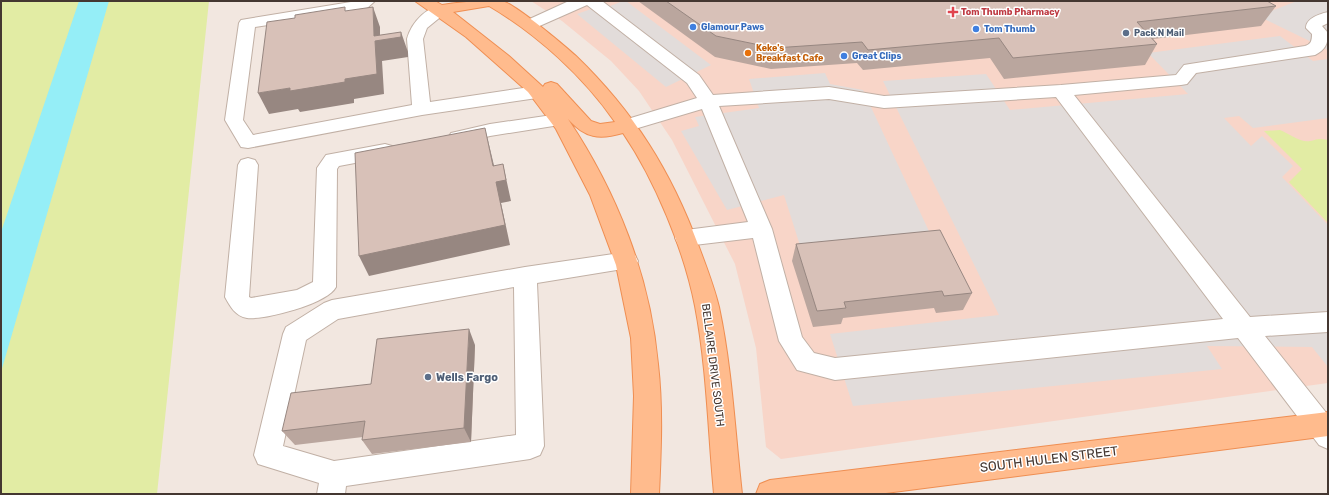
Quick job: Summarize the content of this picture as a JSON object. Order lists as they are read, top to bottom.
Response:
{
  "streets": {
    "main road": ["BELLAIRE DRIVE SOUTH", "SOUTH HULEN STREET"]
  },
  "places": {
    "health": ["Tom Thumb Pharmacy"],
    "other": [
      "Glamour Paws",
      "Tom Thumb",
      "Pack N Mail",
      "Keke's Breakfast Cafe",
      "Great Clips",
      "Wells Fargo"
    ]
  }
}
